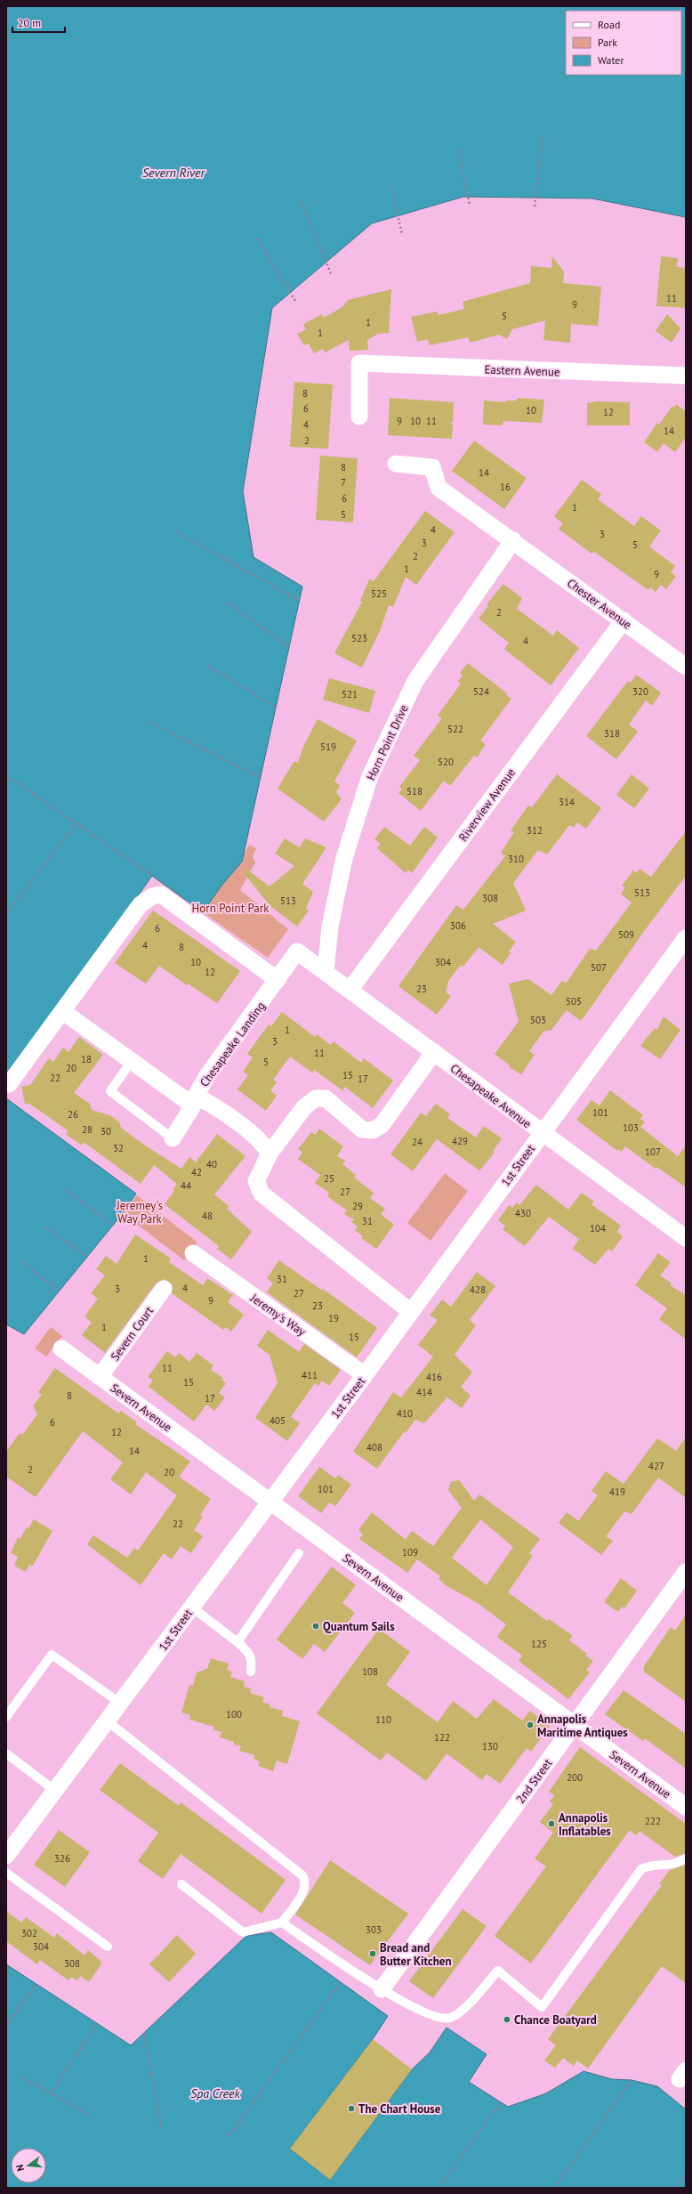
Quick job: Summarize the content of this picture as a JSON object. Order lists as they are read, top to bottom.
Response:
{
  "streets": {
    "street": [
      "Eastern Avenue",
      "Chester Avenue",
      "Horn Point Drive",
      "Riverview Avenue",
      "Chesapeake Landing",
      "Chesapeake Avenue",
      "1st Street",
      "Jeremy's Way",
      "Severn Court",
      "Severn Avenue",
      "2nd Street"
    ]
  },
  "crossings": [
    ["Chester Avenue", "Horn Point Drive"],
    ["Chester Avenue", "Riverview Avenue"],
    ["Horn Point Drive", "Chesapeake Avenue"],
    ["Riverview Avenue", "Chesapeake Avenue"],
    ["Chesapeake Landing", "Chesapeake Avenue"],
    ["Chesapeake Avenue", "1st Street"],
    ["1st Street", "Jeremy's Way"],
    ["1st Street", "Severn Avenue"],
    ["Severn Court", "Severn Avenue"],
    ["Severn Avenue", "2nd Street"]
  ],
  "water": ["Severn River", "Spa Creek"],
  "parks": ["Horn Point Park", "Jeremey's Way Park"],
  "places": [
    "Quantum Sails",
    "Annapolis Maritime Antiques",
    "Annapolis Inflatables",
    "Bread and Butter Kitchen",
    "Chance Boatyard",
    "The Chart House"
  ],
  "house_numbers": [
    "11",
    "9",
    "5",
    "1",
    "1",
    "8",
    "6",
    "10",
    "12",
    "9",
    "10",
    "11",
    "4",
    "14",
    "2",
    "8",
    "14",
    "7",
    "16",
    "6",
    "1",
    "5",
    "4",
    "3",
    "3",
    "5",
    "2",
    "1",
    "9",
    "525",
    "2",
    "523",
    "4",
    "524",
    "320",
    "521",
    "522",
    "318",
    "519",
    "520",
    "518",
    "314",
    "312",
    "310",
    "513",
    "308",
    "513",
    "306",
    "6",
    "509",
    "4",
    "8",
    "10",
    "304",
    "507",
    "12",
    "23",
    "505",
    "503",
    "1",
    "3",
    "11",
    "18",
    "5",
    "20",
    "15",
    "22",
    "17",
    "101",
    "26",
    "103",
    "28",
    "30",
    "429",
    "24",
    "32",
    "107",
    "40",
    "42",
    "25",
    "44",
    "27",
    "29",
    "430",
    "48",
    "31",
    "104",
    "1",
    "31",
    "4",
    "3",
    "428",
    "27",
    "9",
    "23",
    "19",
    "1",
    "15",
    "11",
    "411",
    "416",
    "15",
    "414",
    "8",
    "17",
    "410",
    "405",
    "6",
    "12",
    "408",
    "14",
    "427",
    "2",
    "20",
    "101",
    "419",
    "22",
    "109",
    "125",
    "108",
    "100",
    "110",
    "122",
    "130",
    "200",
    "222",
    "326",
    "303",
    "302",
    "304",
    "308"
  ],
  "legend": ["Road", "Park", "Water"],
  "scale_bar": "20 m",
  "north": "left"
}
